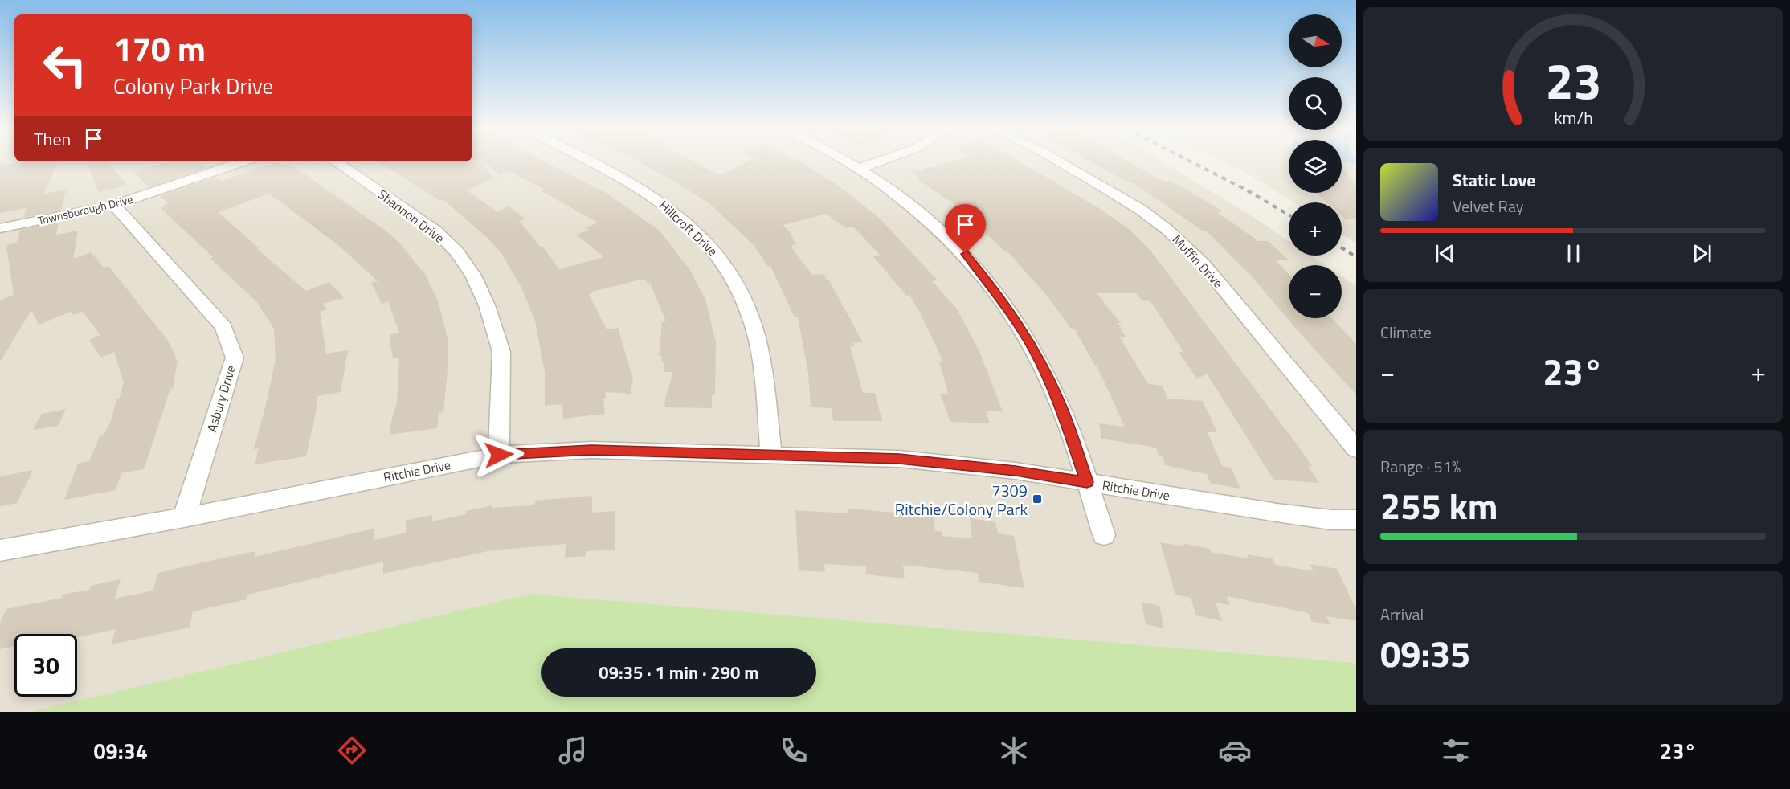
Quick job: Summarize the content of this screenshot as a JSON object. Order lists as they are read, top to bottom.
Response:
{
  "streets": {
    "street": [
      "Townsborough Drive",
      "Shannon Drive",
      "Hillcroft Drive",
      "Muffin Drive",
      "Asbury Drive",
      "Ritchie Drive"
    ]
  },
  "crossings": [
    ["Townsborough Drive", "Asbury Drive"],
    ["Shannon Drive", "Ritchie Drive"],
    ["Hillcroft Drive", "Ritchie Drive"],
    ["Asbury Drive", "Ritchie Drive"]
  ],
  "places": {
    "transit": ["7309 Ritchie/Colony Park"]
  },
  "north": "right",
  "page": {
    "map_buttons": ["+", "−"],
    "turn": ["170 m", "Colony Park Drive"],
    "then": "Then",
    "song": ["Static Love", "Velvet Ray"],
    "tile": [
      "Climate",
      ["Range · 51%", "255 km"],
      ["Arrival", "09:35"]
    ],
    "heat": ["−", "23°", "+"],
    "limit": "30",
    "trip": "09:35 · 1 min · 290 m",
    "tabs": ["09:34", "23°"],
    "gauge": ["23", "km/h"]
  }
}
